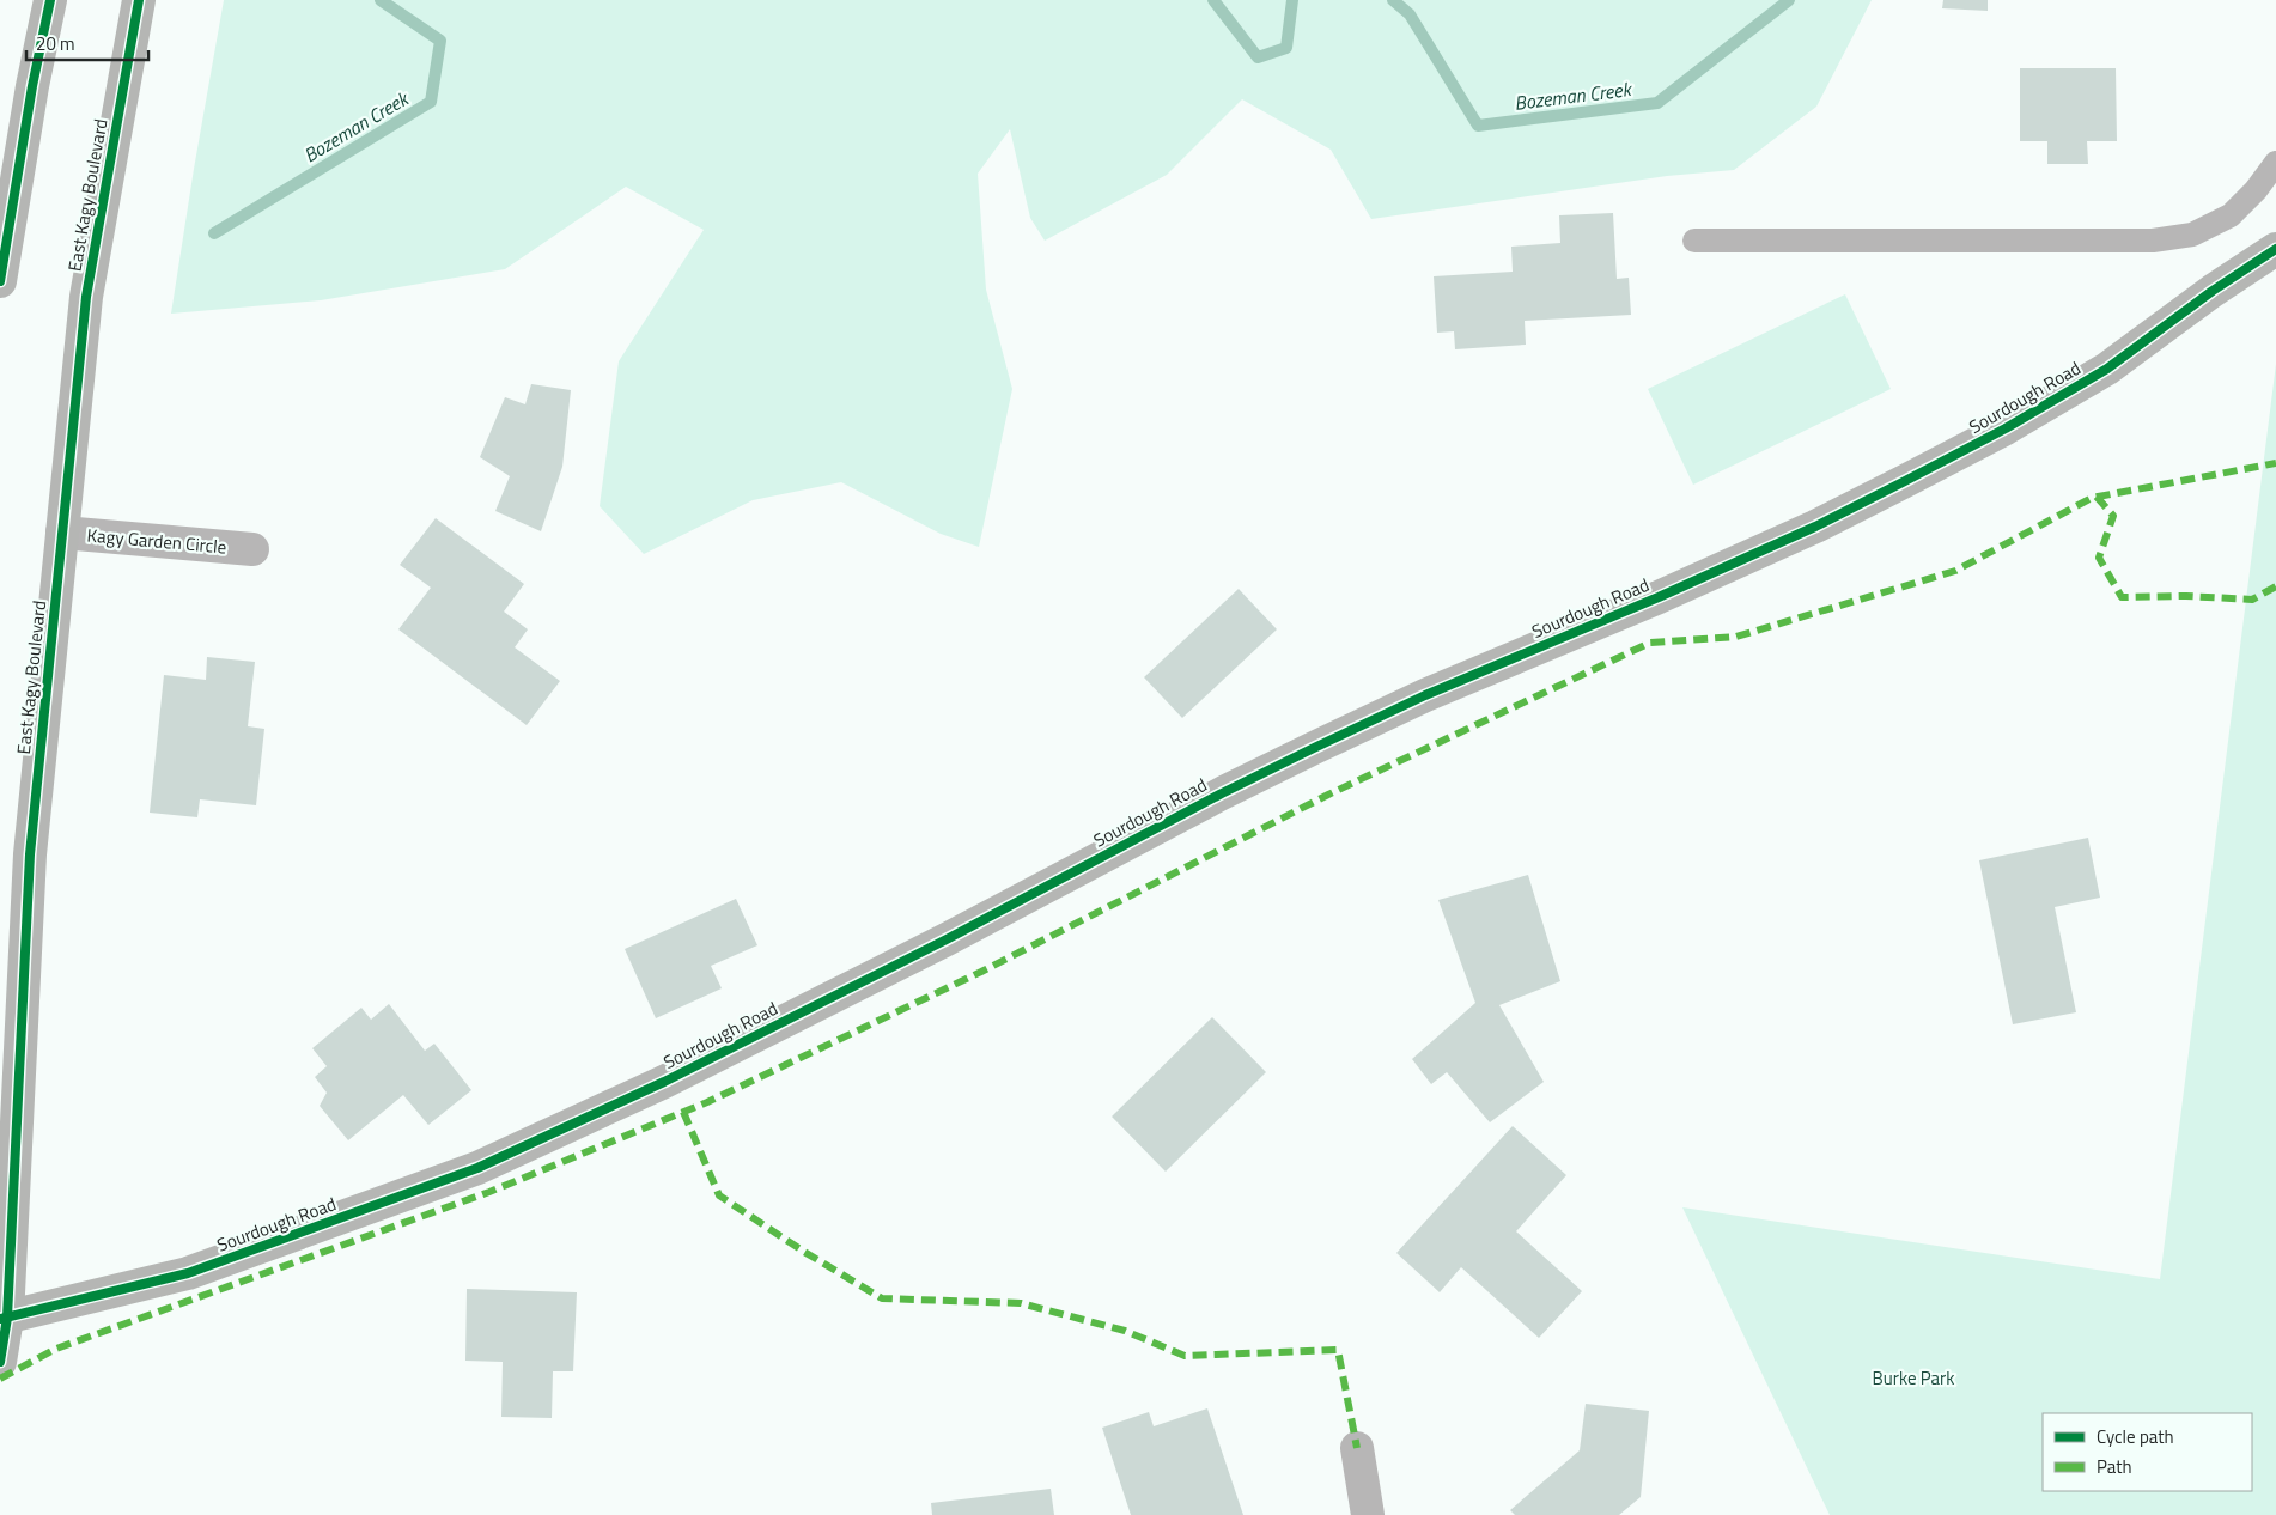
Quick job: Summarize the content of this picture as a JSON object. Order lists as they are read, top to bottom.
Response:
{
  "streets": {
    "street": ["East Kagy Boulevard", "Sourdough Road", "Kagy Garden Circle"]
  },
  "crossings": [
    ["East Kagy Boulevard", "Sourdough Road"],
    ["East Kagy Boulevard", "Kagy Garden Circle"]
  ],
  "water": ["Bozeman Creek"],
  "parks": ["Burke Park"],
  "legend": ["Cycle path", "Path"],
  "scale_bar": "20 m"
}
